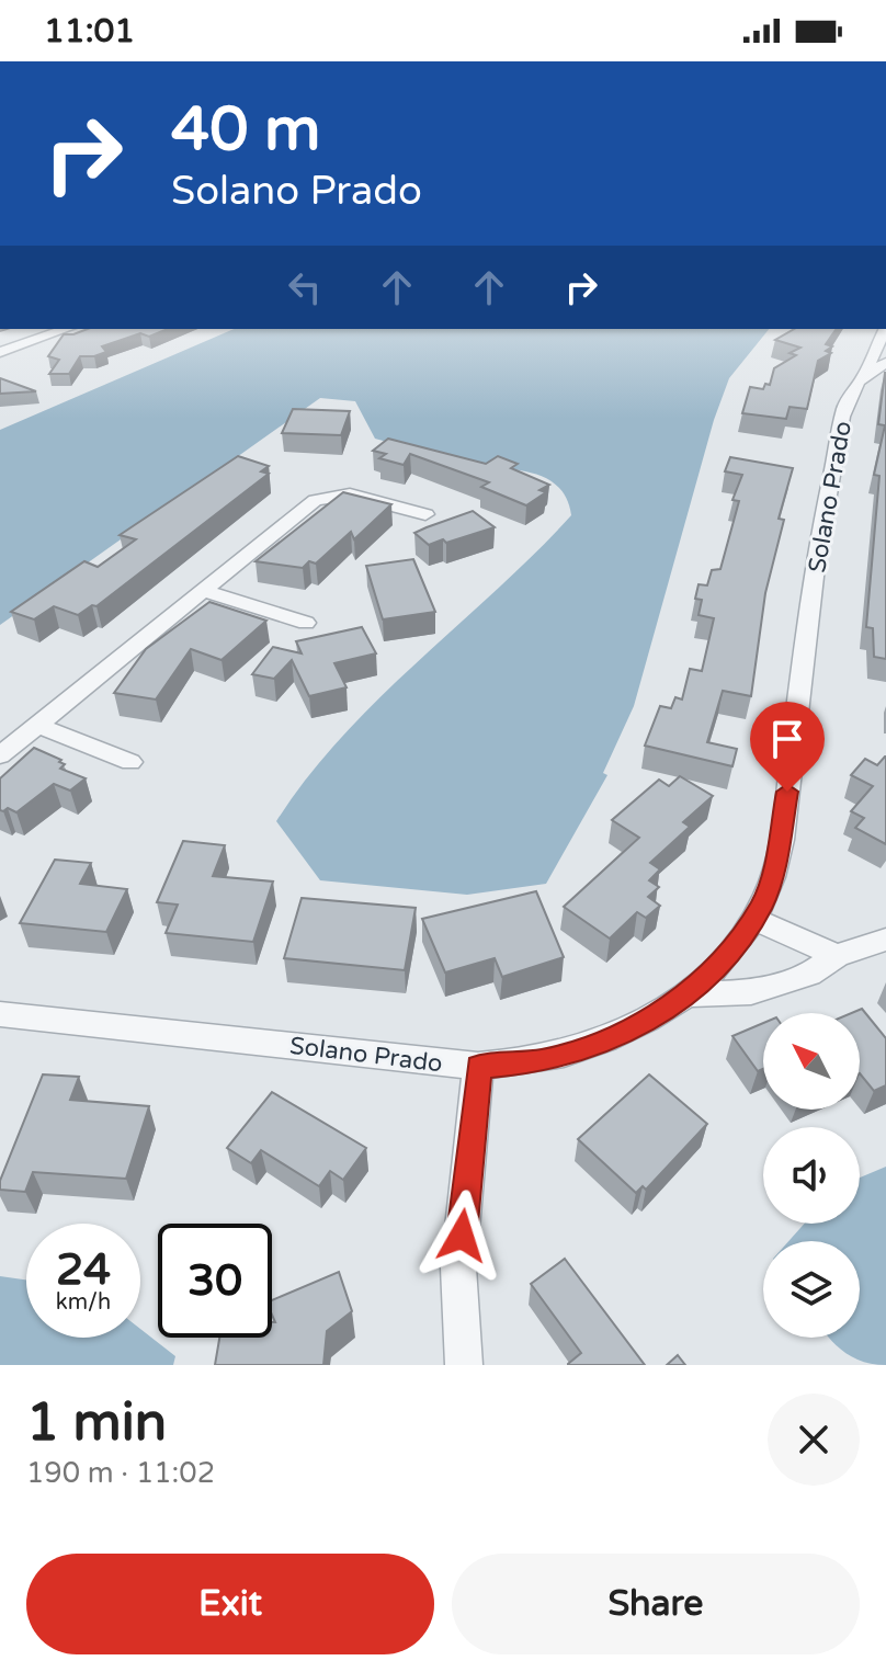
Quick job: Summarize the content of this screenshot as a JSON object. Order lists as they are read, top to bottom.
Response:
{
  "streets": {
    "street": ["Solano Prado"]
  },
  "north": "top left",
  "page": {
    "status": "11:01",
    "turn": ["40 m", "Solano Prado"],
    "speed": "24 km/h",
    "limit": "30",
    "heading": ["1 min", "190 m · 11:02"],
    "buttons": ["Exit", "Share"]
  }
}
